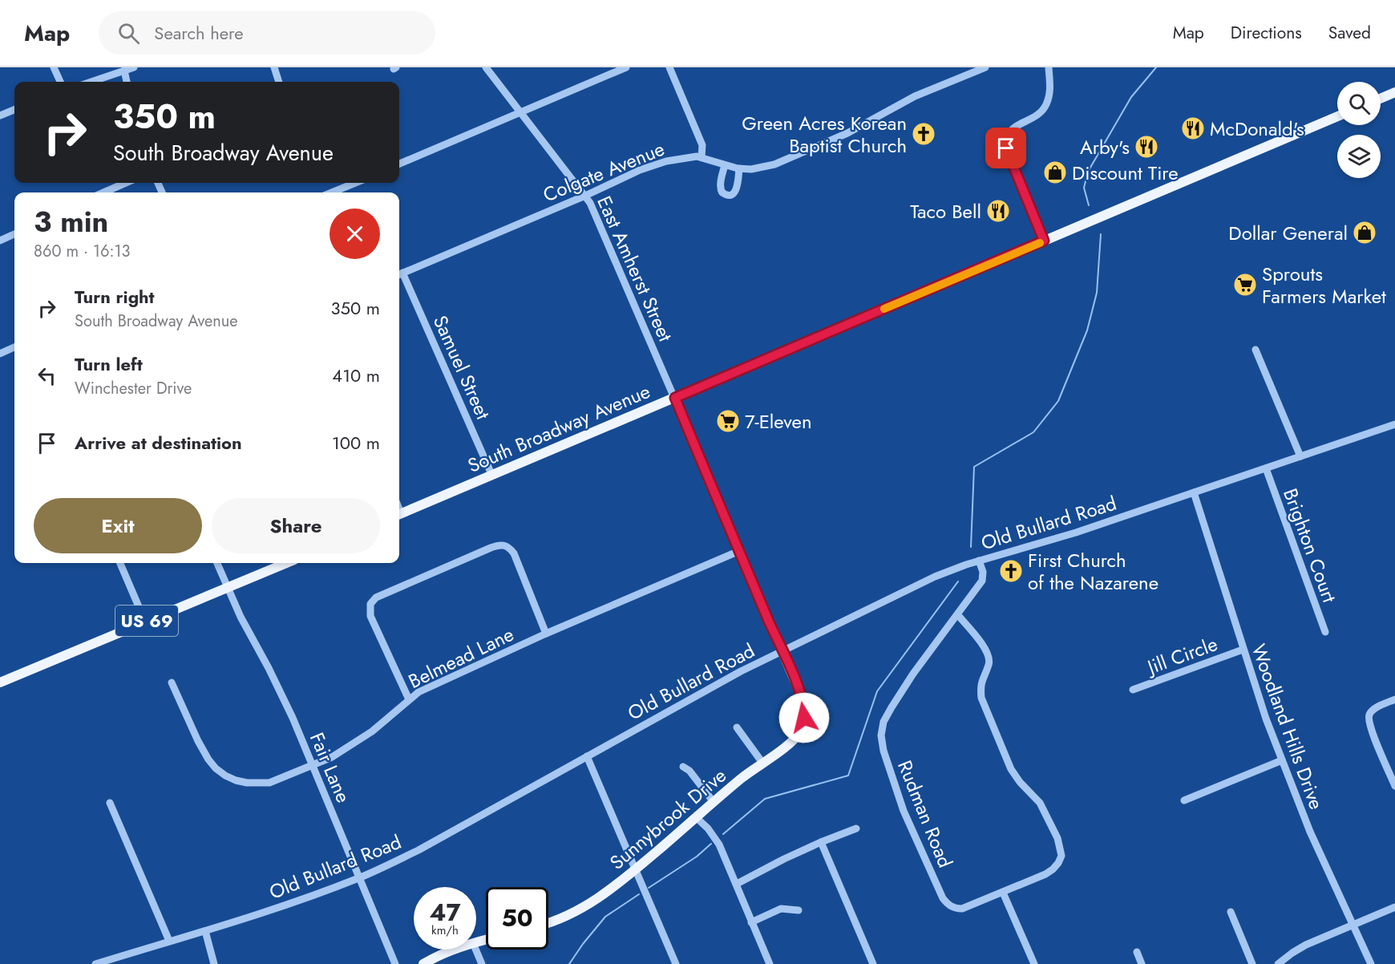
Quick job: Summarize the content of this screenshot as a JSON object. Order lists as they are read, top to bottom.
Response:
{
  "streets": {
    "main road": ["South Broadway Avenue", "US 69", "Sunnybrook Drive"],
    "street": [
      "Colgate Avenue",
      "East Amherst Street",
      "Samuel Street",
      "Old Bullard Road",
      "Brighton Court",
      "Jill Circle",
      "Belmead Lane",
      "Woodland Hills Drive",
      "Fair Lane",
      "Rudman Road"
    ]
  },
  "crossings": [
    ["Colgate Avenue", "East Amherst Street"],
    ["Colgate Avenue", "Samuel Street"],
    ["East Amherst Street", "South Broadway Avenue"],
    ["Samuel Street", "South Broadway Avenue"],
    ["Old Bullard Road", "Brighton Court"],
    ["Old Bullard Road", "Woodland Hills Drive"],
    ["Old Bullard Road", "Fair Lane"],
    ["Old Bullard Road", "Rudman Road"],
    ["Old Bullard Road", "Sunnybrook Drive"],
    ["US 69", "Fair Lane"],
    ["Jill Circle", "Woodland Hills Drive"],
    ["Belmead Lane", "Fair Lane"]
  ],
  "places": {
    "restaurant": ["McDonald's", "Arby's", "Taco Bell"],
    "church": ["Green Acres Korean Baptist Church", "First Church of the Nazarene"],
    "shop": ["Discount Tire", "Dollar General"],
    "supermarket": ["Sprouts Farmers Market", "7-Eleven"]
  },
  "page": {
    "header": "Map",
    "search": "Search here",
    "nav": ["Map", "Directions", "Saved"],
    "turn": ["350 m", "South Broadway Avenue"],
    "heading": ["3 min", "860 m · 16:13"],
    "list": [
      {
        "name": "Turn right",
        "note": "South Broadway Avenue",
        "value": "350 m"
      },
      {
        "name": "Turn left",
        "note": "Winchester Drive",
        "value": "410 m"
      },
      {
        "name": "Arrive at destination",
        "value": "100 m"
      }
    ],
    "buttons": ["Exit", "Share"],
    "speed": "47 km/h",
    "limit": "50"
  }
}
